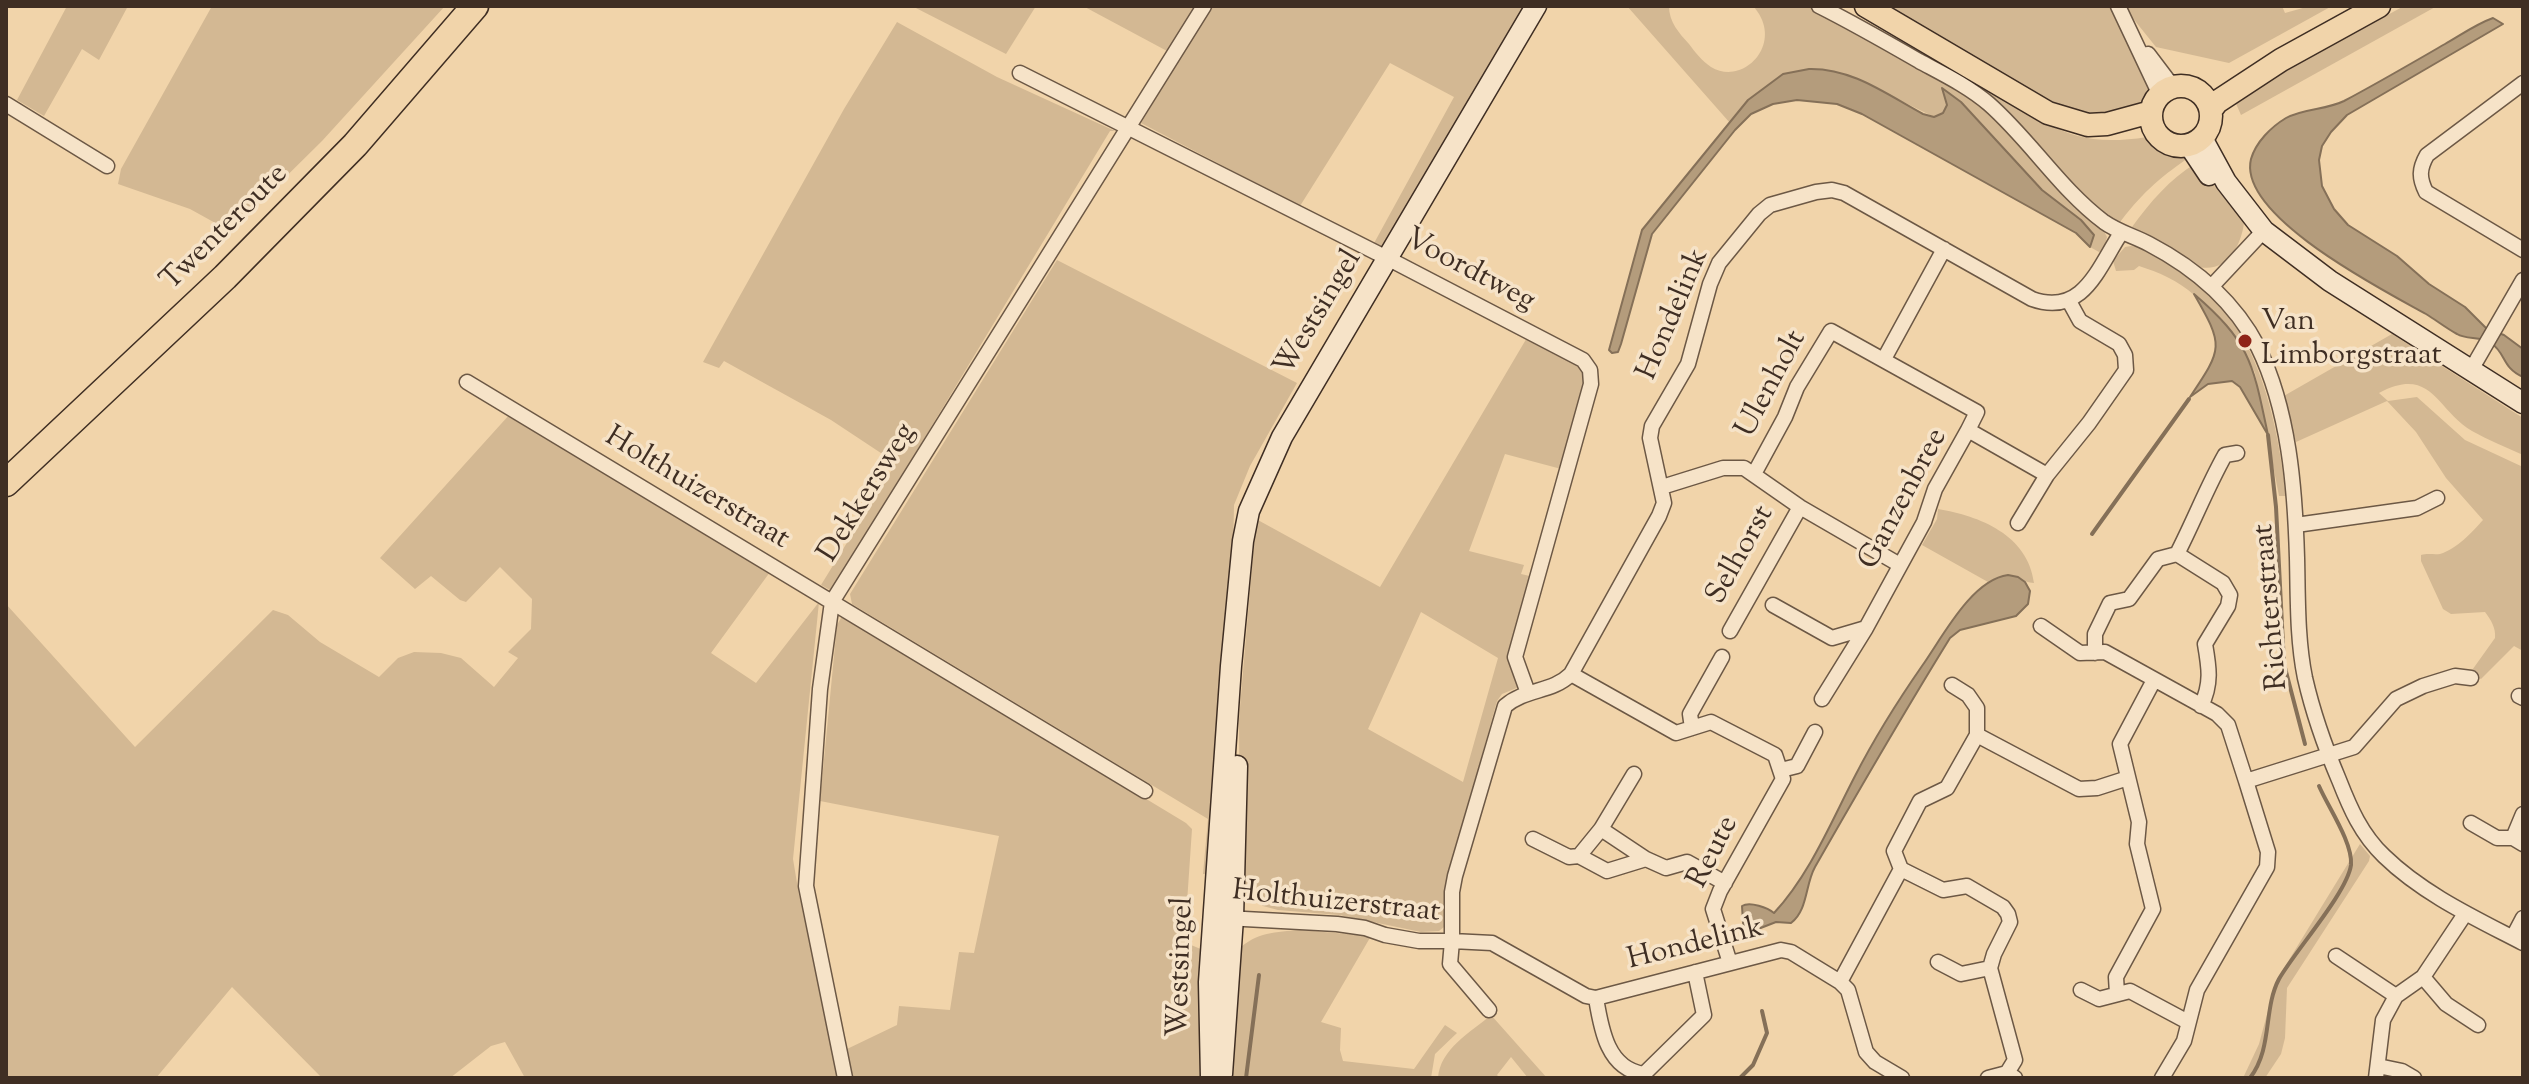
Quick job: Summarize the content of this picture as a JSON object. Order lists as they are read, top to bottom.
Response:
{
  "streets": {
    "highway": ["Twenteroute"],
    "main road": ["Westsingel"],
    "street": [
      "Voordtweg",
      "Hondelink",
      "Ulenholt",
      "Holthuizerstraat",
      "Dekkersweg",
      "Ganzenbree",
      "Selhorst",
      "Richterstraat",
      "Reute"
    ]
  },
  "crossings": [
    ["Voordtweg", "Westsingel"],
    ["Voordtweg", "Dekkersweg"],
    ["Westsingel", "Holthuizerstraat"],
    ["Hondelink", "Holthuizerstraat"],
    ["Hondelink", "Selhorst"],
    ["Hondelink", "Reute"],
    ["Ulenholt", "Ganzenbree"],
    ["Ulenholt", "Selhorst"],
    ["Holthuizerstraat", "Dekkersweg"],
    ["Ganzenbree", "Selhorst"]
  ],
  "places": ["Van Limborgstraat"]
}
